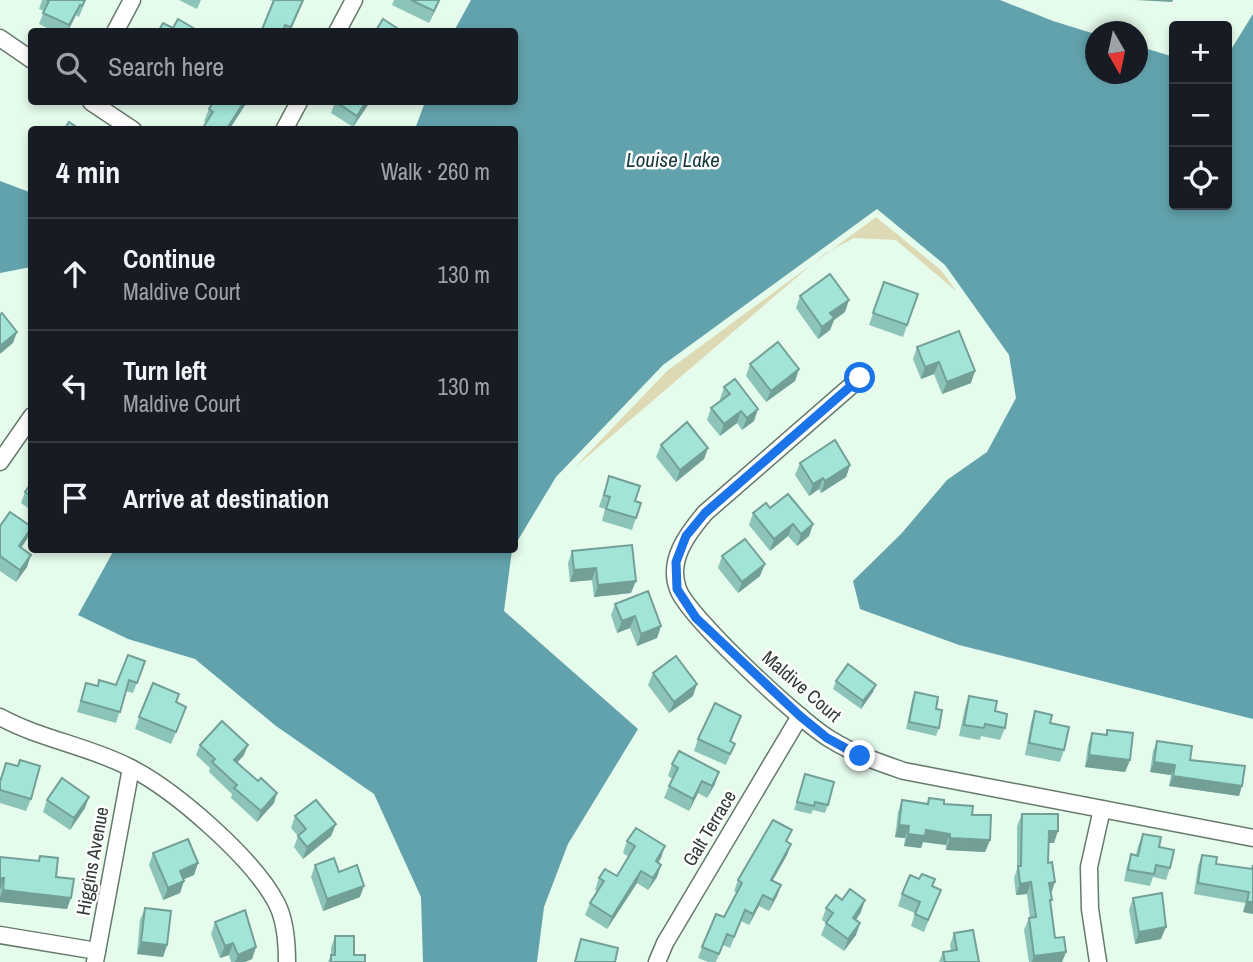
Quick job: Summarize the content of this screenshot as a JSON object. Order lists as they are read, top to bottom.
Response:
{
  "streets": {
    "street": ["Maldive Court", "Galt Terrace", "Higgins Avenue"]
  },
  "crossings": [
    ["Maldive Court", "Galt Terrace"]
  ],
  "water": ["Louise Lake"],
  "north": "bottom",
  "page": {
    "map_buttons": ["+", "−"],
    "search": "Search here",
    "heading": ["4 min", "Walk · 260 m"],
    "list": [
      ["Continue", "Maldive Court", "130 m"],
      ["Turn left", "Maldive Court", "130 m"],
      "Arrive at destination"
    ]
  }
}
